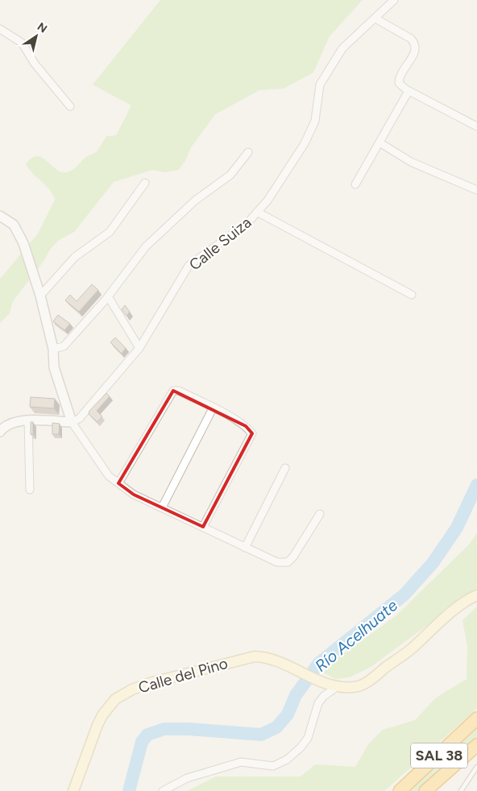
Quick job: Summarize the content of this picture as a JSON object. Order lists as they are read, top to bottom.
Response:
{
  "streets": {
    "highway": ["SAL 38"],
    "main road": ["Calle del Pino"],
    "street": ["Calle Suiza"]
  },
  "water": ["Río Acelhuate"],
  "north": "top right"
}
